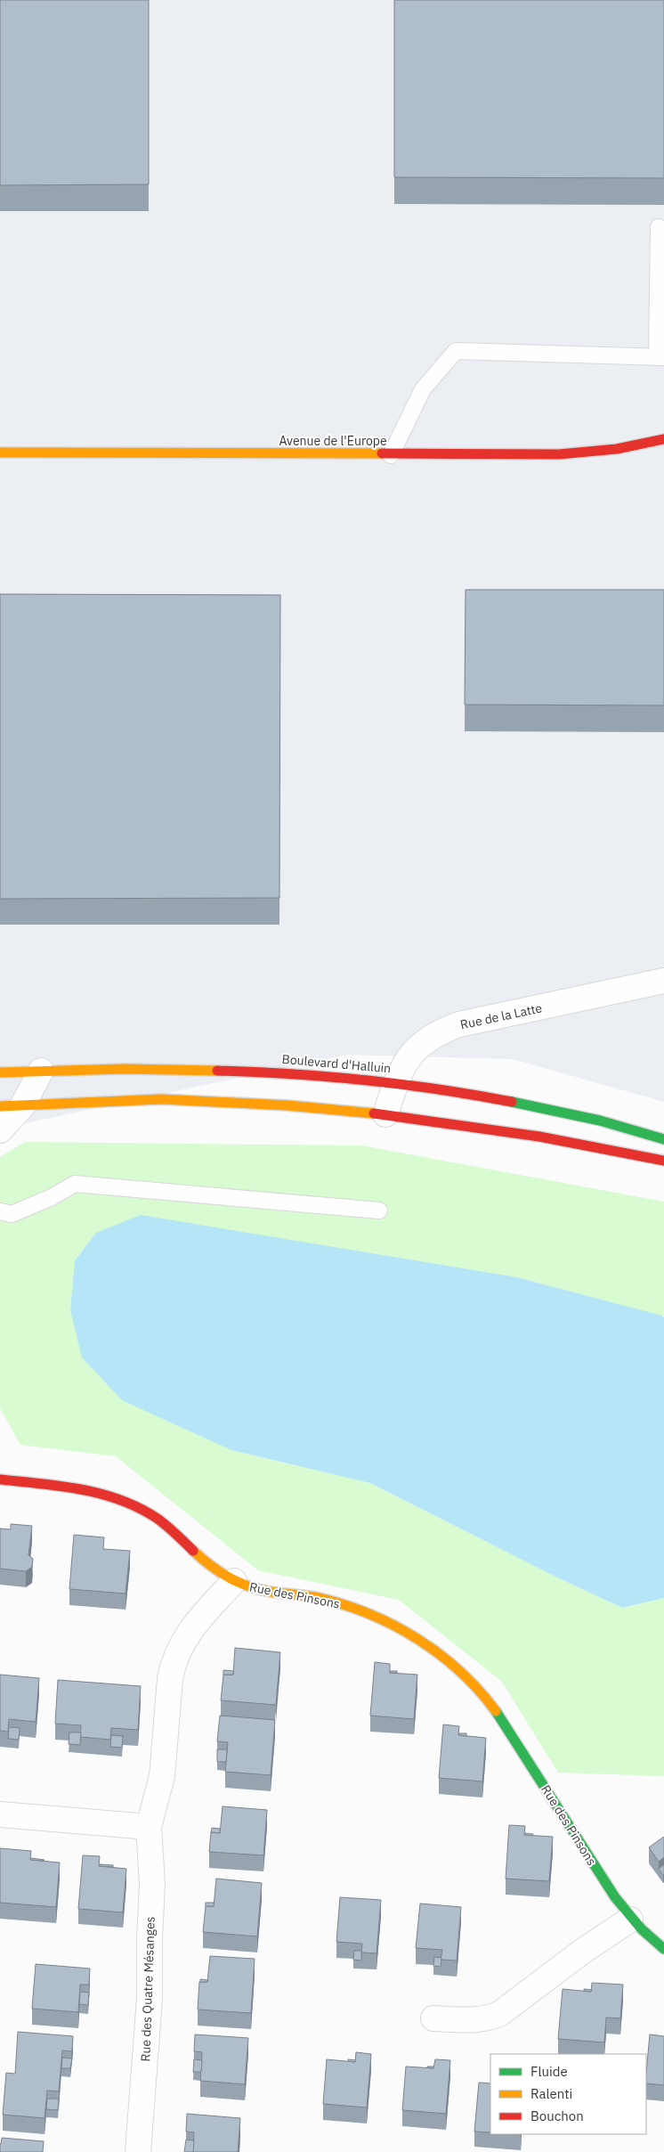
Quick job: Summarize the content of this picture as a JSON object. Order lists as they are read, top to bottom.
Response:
{
  "streets": {
    "street": [
      "Avenue de l'Europe",
      "Rue de la Latte",
      "Boulevard d'Halluin",
      "Rue des Pinsons",
      "Rue des Quatre Mésanges"
    ]
  },
  "crossings": [
    ["Rue de la Latte", "Boulevard d'Halluin"],
    ["Rue des Pinsons", "Rue des Quatre Mésanges"]
  ],
  "legend": ["Fluide", "Ralenti", "Bouchon"]
}
